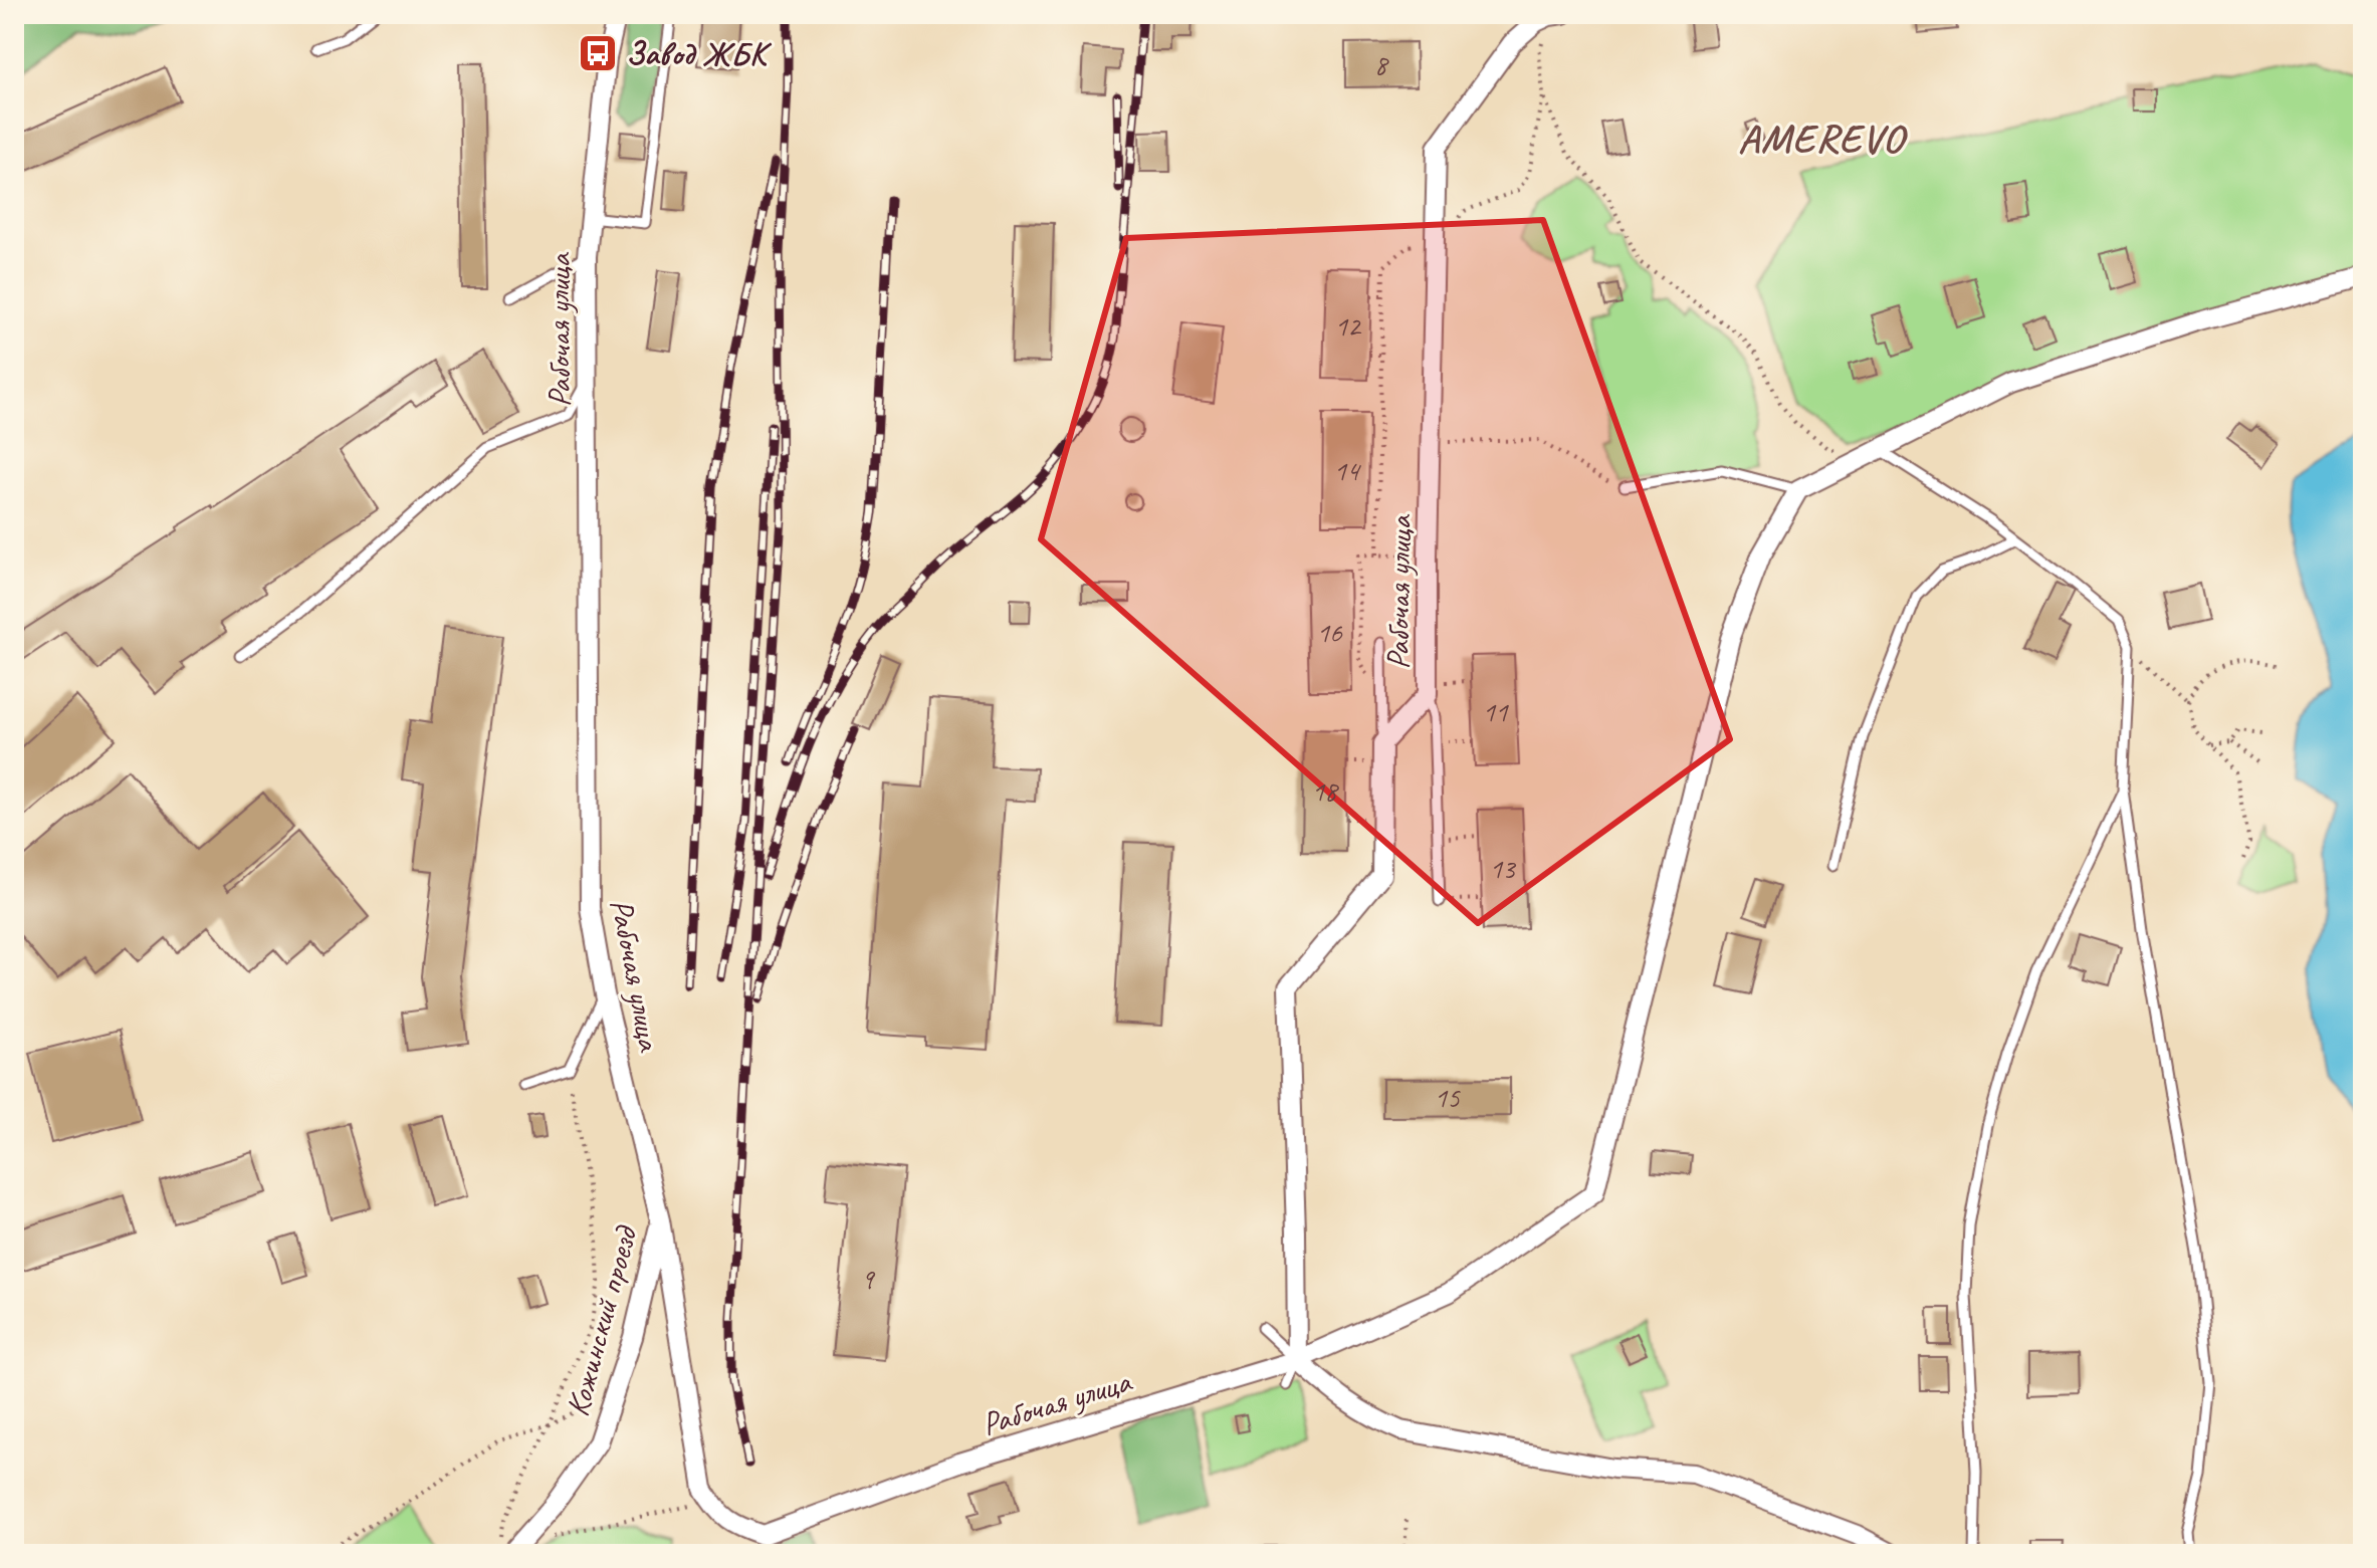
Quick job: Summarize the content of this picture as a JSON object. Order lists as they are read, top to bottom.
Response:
{
  "streets": {
    "street": ["Рабочая улица", "Кожинский проезд"]
  },
  "crossings": [
    ["Рабочая улица", "Кожинский проезд"]
  ],
  "districts": ["AMEREVO"],
  "places": {
    "bus stop": ["Завод ЖБК"]
  },
  "house_numbers": [
    "8",
    "12",
    "14",
    "16",
    "11",
    "18",
    "13",
    "15",
    "9"
  ]
}
